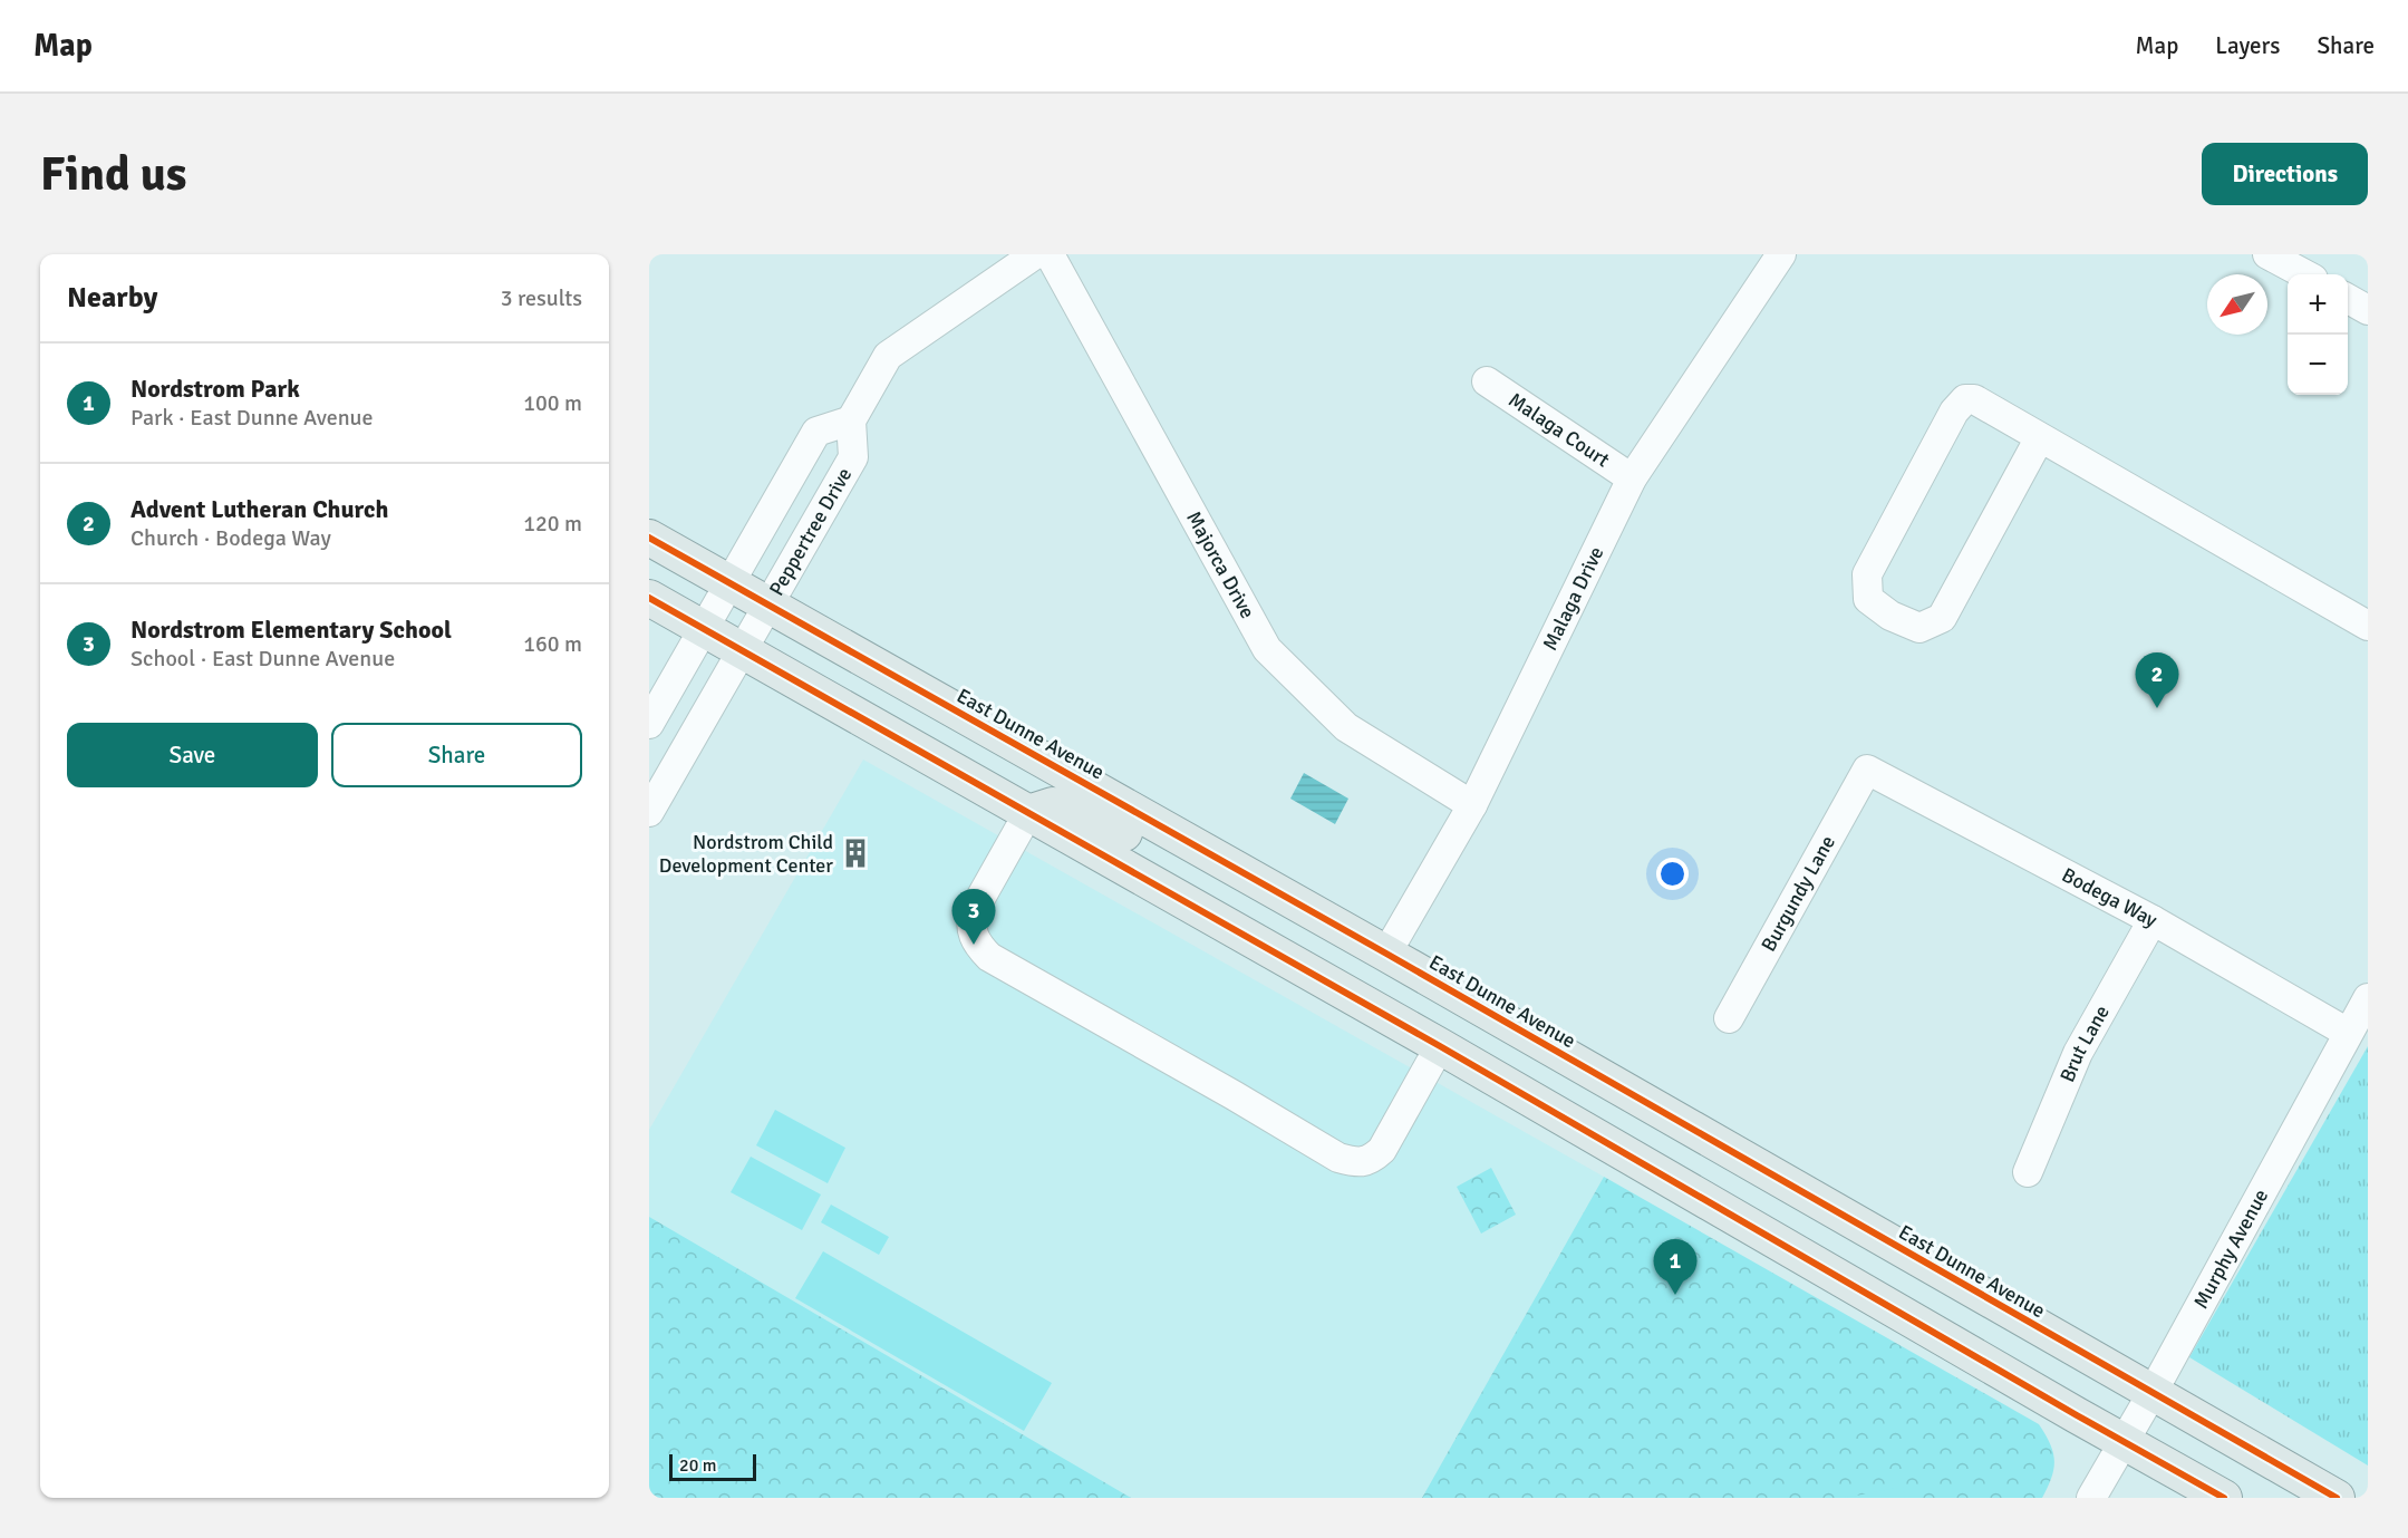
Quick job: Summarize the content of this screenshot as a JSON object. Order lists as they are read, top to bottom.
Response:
{
  "streets": {
    "main road": ["East Dunne Avenue"],
    "street": [
      "Malaga Court",
      "Peppertree Drive",
      "Majorca Drive",
      "Malaga Drive",
      "Burgundy Lane",
      "Bodega Way",
      "Brut Lane",
      "Murphy Avenue"
    ]
  },
  "crossings": [
    ["Malaga Court", "Malaga Drive"],
    ["Peppertree Drive", "East Dunne Avenue"],
    ["Majorca Drive", "Malaga Drive"],
    ["Malaga Drive", "East Dunne Avenue"],
    ["East Dunne Avenue", "Murphy Avenue"],
    ["Burgundy Lane", "Bodega Way"],
    ["Bodega Way", "Brut Lane"],
    ["Bodega Way", "Murphy Avenue"]
  ],
  "places": {
    "building": ["Nordstrom Child Development Center"]
  },
  "scale_bar": "20 m",
  "north": "bottom left",
  "page": {
    "header": "Map",
    "nav": ["Map", "Layers", "Share"],
    "buttons": [
      "Directions",
      ["Save", "Share"]
    ],
    "title": "Find us",
    "heading": ["Nearby", "3 results"],
    "map_buttons": ["+", "−"],
    "list": [
      {
        "mark": "1",
        "name": "Nordstrom Park",
        "note": "Park · East Dunne Avenue",
        "value": "100 m"
      },
      {
        "mark": "2",
        "name": "Advent Lutheran Church",
        "note": "Church · Bodega Way",
        "value": "120 m"
      },
      {
        "mark": "3",
        "name": "Nordstrom Elementary School",
        "note": "School · East Dunne Avenue",
        "value": "160 m"
      }
    ],
    "pins": ["2", "3", "1"],
    "scale": "20 m"
  }
}
